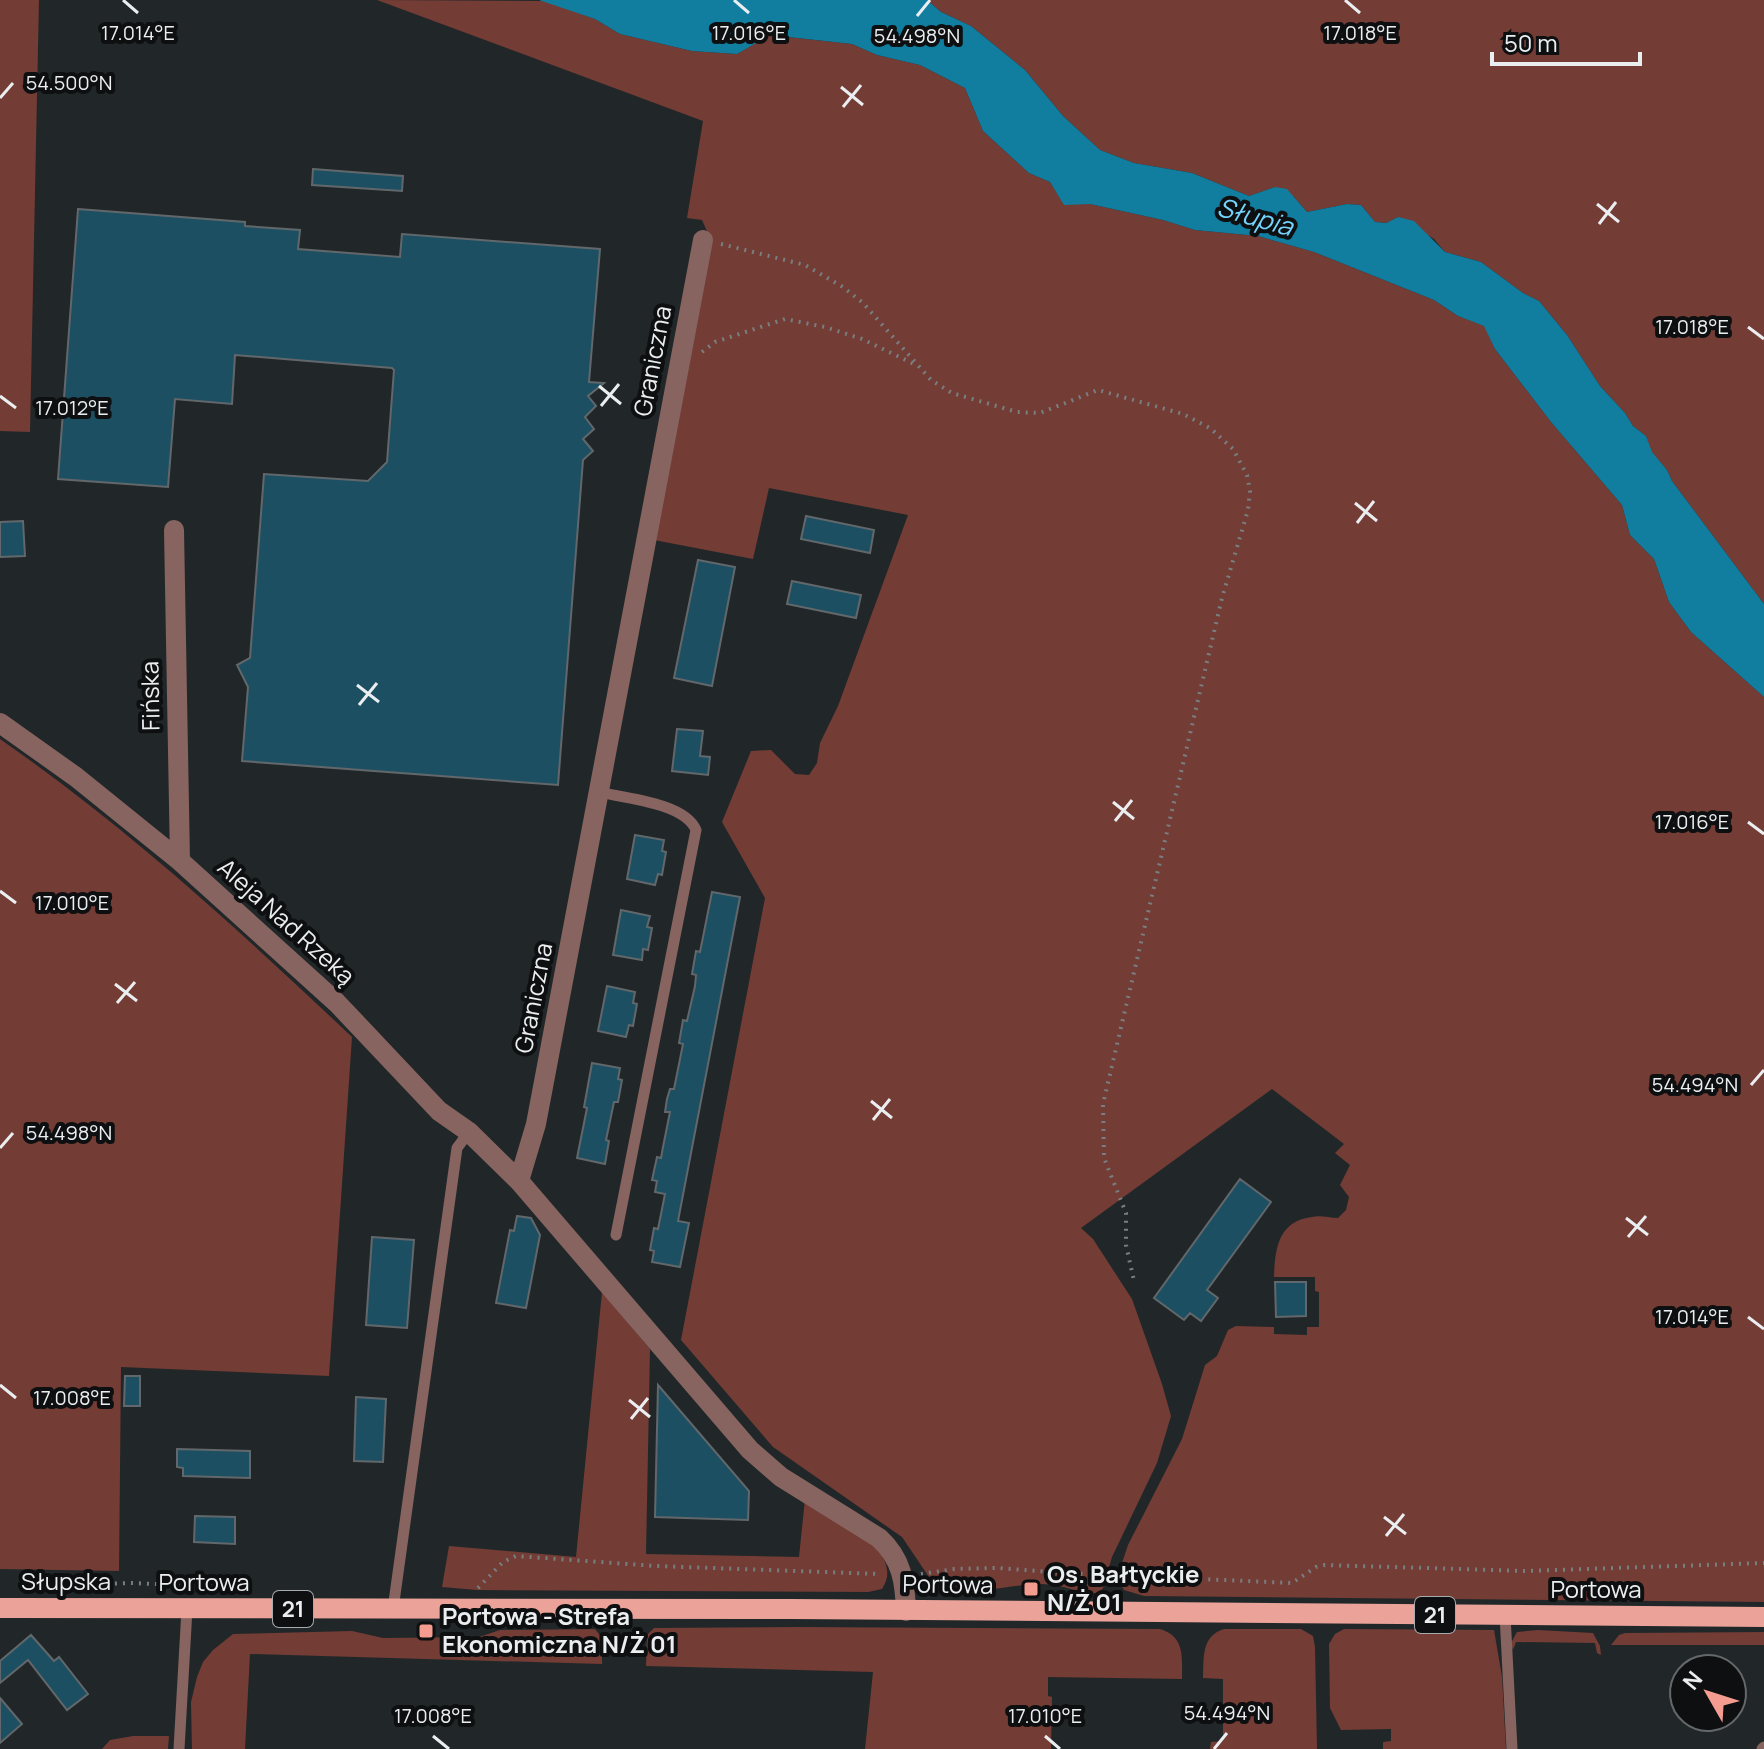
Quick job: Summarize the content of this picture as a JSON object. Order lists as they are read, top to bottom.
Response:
{
  "streets": {
    "main road": ["Słupska", "Portowa", "21"],
    "street": ["Graniczna", "Fińska", "Aleja Nad Rzeką"]
  },
  "crossings": [
    ["Graniczna", "Aleja Nad Rzeką"],
    ["Fińska", "Aleja Nad Rzeką"],
    ["Słupska", "Portowa"]
  ],
  "water": ["Słupia"],
  "places": {
    "transit": ["Os. Bałtyckie N/Ż 01", "Portowa - Strefa Ekonomiczna N/Ż 01"]
  },
  "scale_bar": "50 m",
  "north": "top left",
  "coordinates": [
    "17.014°E",
    "17.016°E",
    "17.018°E",
    "54.498°N",
    "54.500°N",
    "17.012°E",
    "17.010°E",
    "54.494°N",
    "17.008°E"
  ]
}
